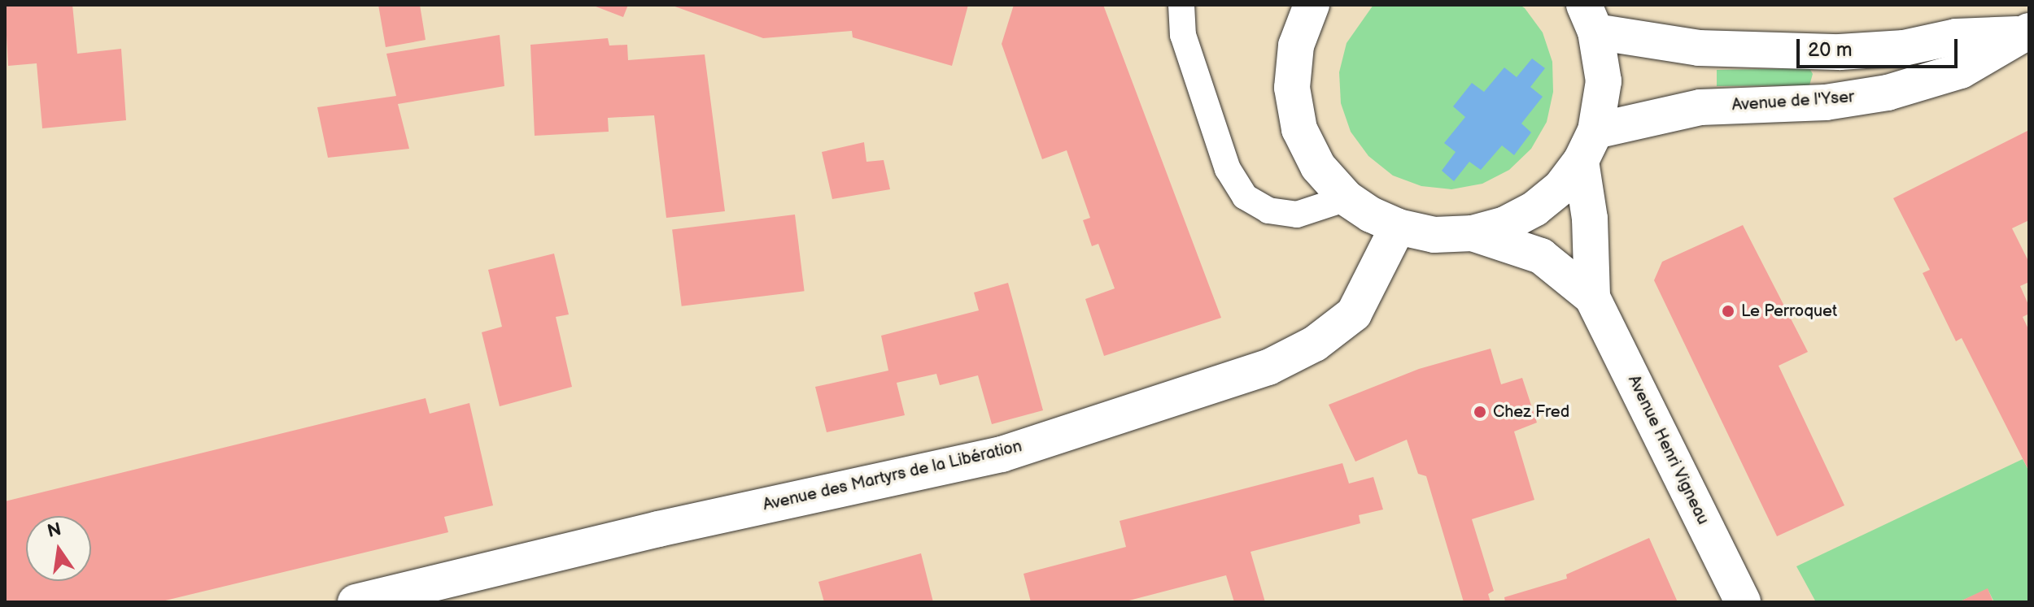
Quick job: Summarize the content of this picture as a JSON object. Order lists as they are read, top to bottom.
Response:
{
  "streets": {
    "main road": ["Avenue de l'Yser", "Avenue Henri Vigneau", "Avenue des Martyrs de la Libération"]
  },
  "crossings": [
    ["Avenue de l'Yser", "Avenue Henri Vigneau"]
  ],
  "places": ["Le Perroquet", "Chez Fred"],
  "scale_bar": "20 m",
  "north": "top"
}
